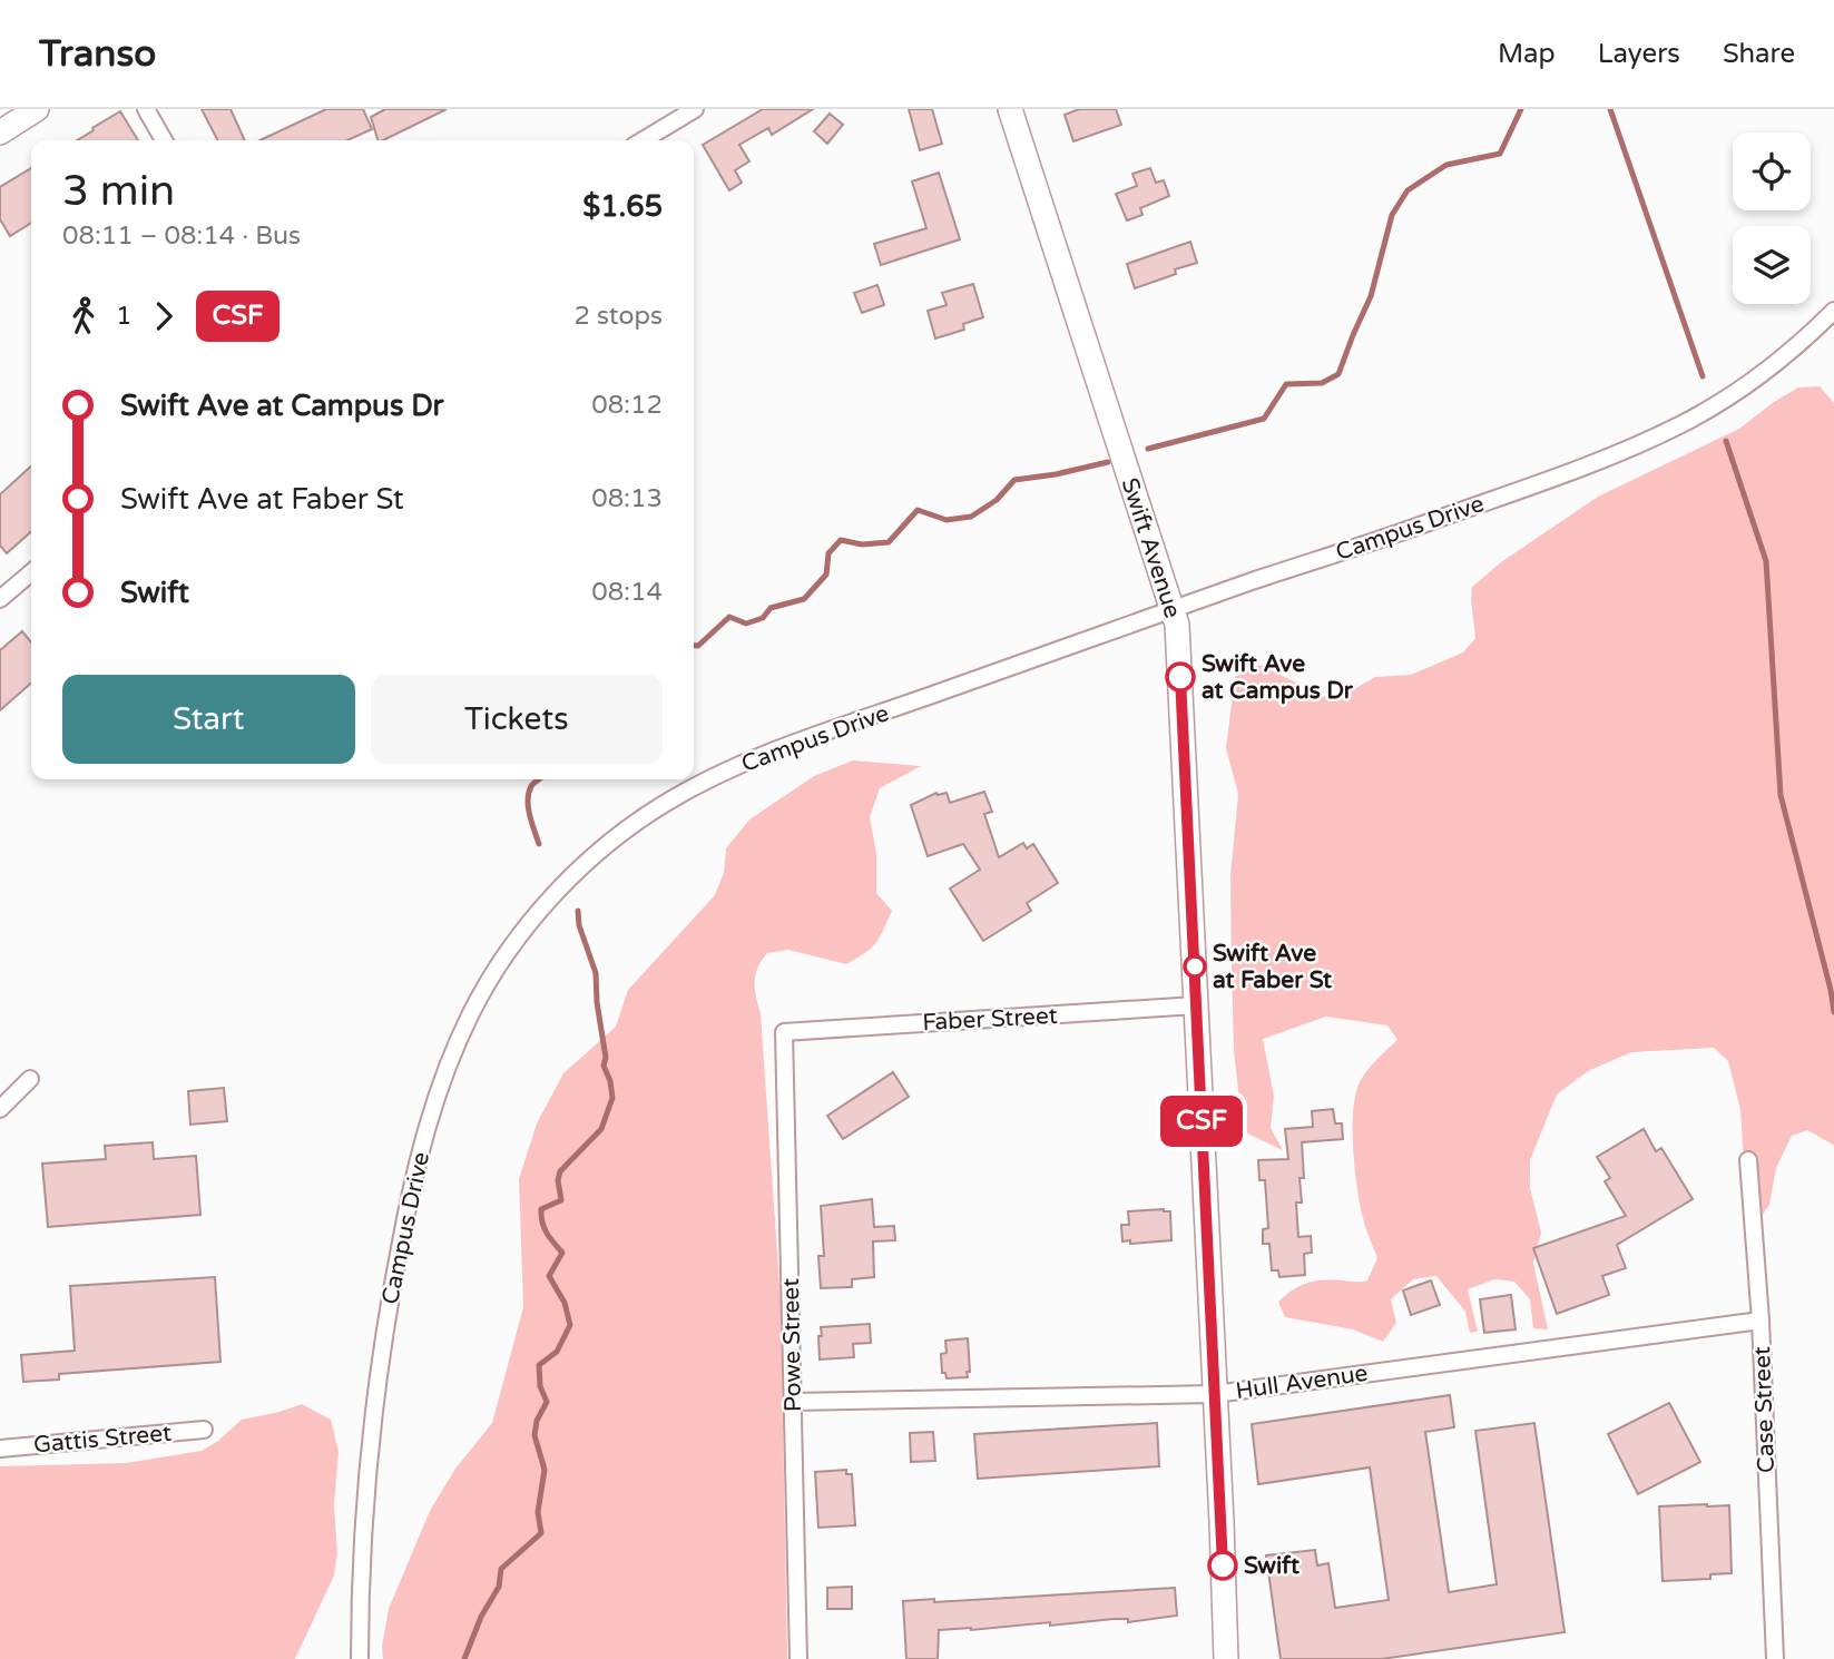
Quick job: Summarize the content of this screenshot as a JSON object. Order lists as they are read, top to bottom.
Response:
{
  "streets": {
    "street": [
      "Campus Drive",
      "Swift Avenue",
      "Faber Street",
      "Powe Street",
      "Hull Avenue",
      "Case Street",
      "Gattis Street"
    ]
  },
  "crossings": [
    ["Campus Drive", "Swift Avenue"],
    ["Swift Avenue", "Faber Street"],
    ["Swift Avenue", "Hull Avenue"],
    ["Faber Street", "Powe Street"],
    ["Powe Street", "Hull Avenue"],
    ["Hull Avenue", "Case Street"]
  ],
  "places": ["Swift Ave at Campus Dr", "Swift Ave at Faber St", "Swift"],
  "lines": ["bus line CSF"],
  "page": {
    "header": "Transo",
    "nav": ["Map", "Layers", "Share"],
    "on_map": "CSF",
    "heading": ["3 min", "08:11 – 08:14 · Bus", "$1.65"],
    "legs": ["1", "CSF", "2 stops"],
    "list": [
      {
        "name": "Swift Ave at Campus Dr",
        "value": "08:12"
      },
      {
        "name": "Swift Ave at Faber St",
        "value": "08:13"
      },
      {
        "name": "Swift",
        "value": "08:14"
      }
    ],
    "buttons": ["Start", "Tickets"]
  }
}
